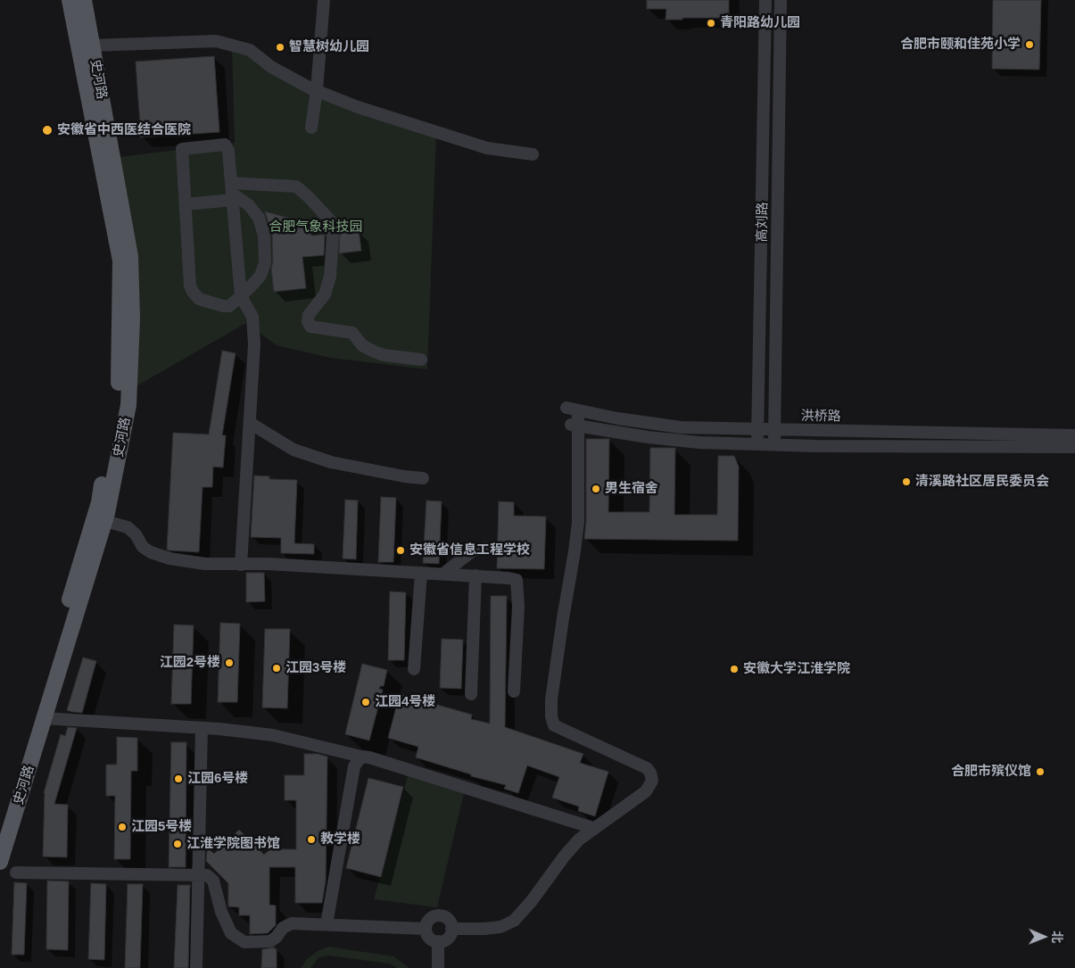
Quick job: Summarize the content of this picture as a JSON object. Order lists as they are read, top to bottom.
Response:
{
  "streets": {
    "main road": ["史河路"],
    "street": ["高刘路", "洪桥路"]
  },
  "crossings": [
    ["高刘路", "洪桥路"]
  ],
  "parks": ["合肥气象科技园"],
  "places": [
    "青阳路幼儿园",
    "合肥市颐和佳苑小学",
    "智慧树幼儿园",
    "安徽省中西医结合医院",
    "清溪路社区居民委员会",
    "男生宿舍",
    "安徽省信息工程学校",
    "江园2号楼",
    "江园3号楼",
    "安徽大学江淮学院",
    "江园4号楼",
    "合肥市殡仪馆",
    "江园6号楼",
    "江园5号楼",
    "教学楼",
    "江淮学院图书馆"
  ],
  "north": "right"
}
